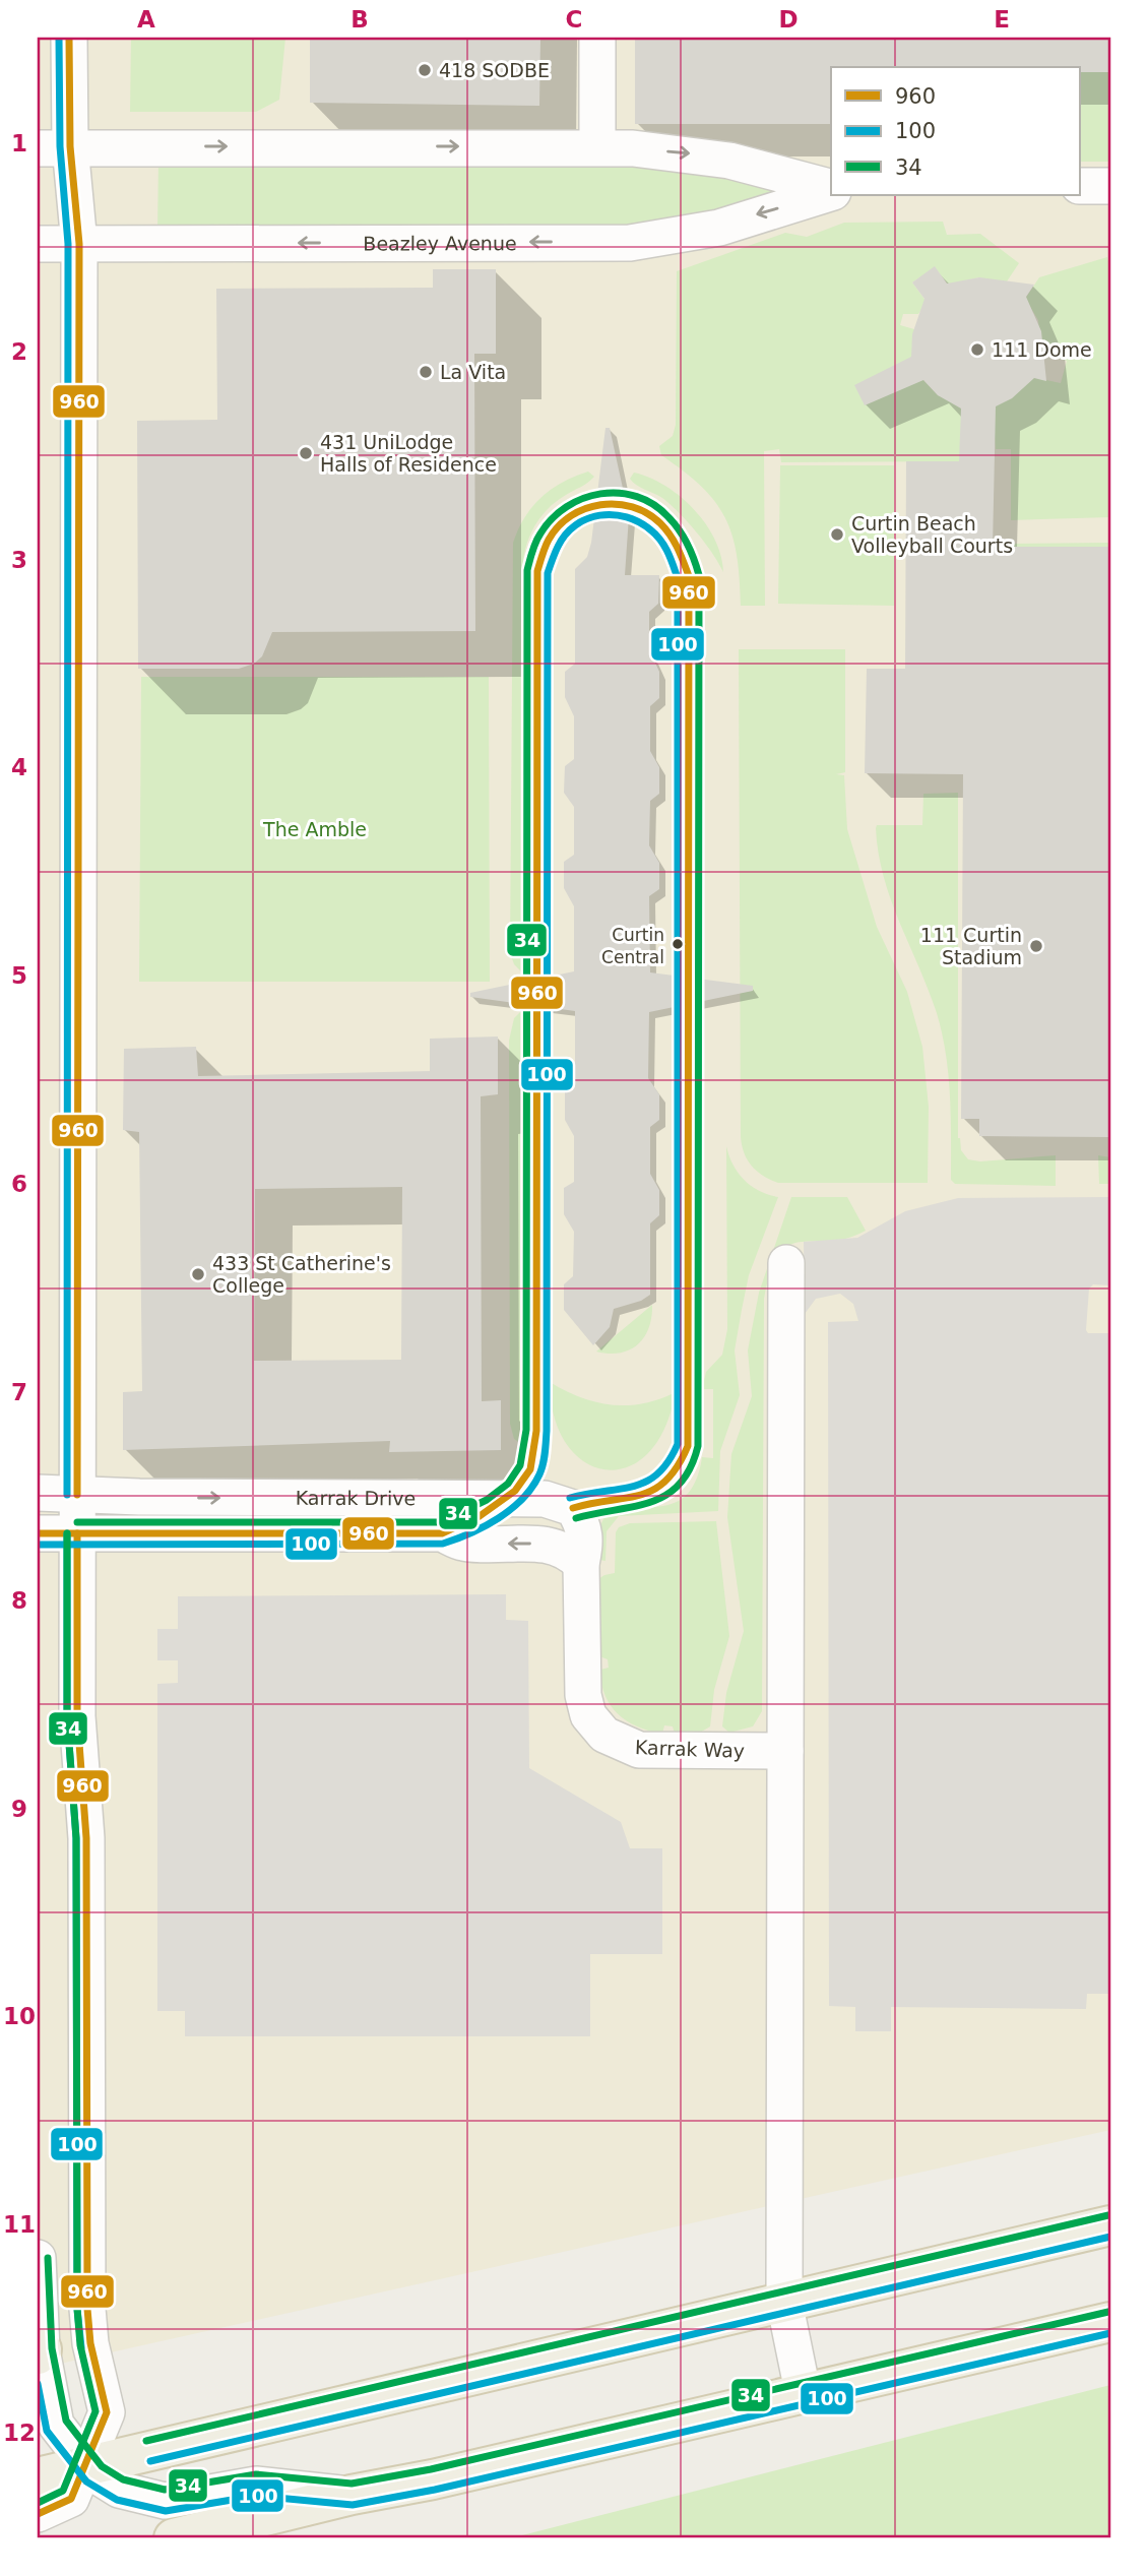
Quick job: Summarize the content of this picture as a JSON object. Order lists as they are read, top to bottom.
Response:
{
  "streets": {
    "street": ["Beazley Avenue", "Karrak Drive", "Karrak Way"]
  },
  "crossings": [
    ["Karrak Drive", "Karrak Way"]
  ],
  "parks": ["The Amble"],
  "places": [
    "418 SODBE",
    "111 Dome",
    "La Vita",
    "431 UniLodge Halls of Residence",
    "Curtin Beach Volleyball Courts",
    "Curtin Central",
    "111 Curtin Stadium",
    "433 St Catherine's College"
  ],
  "lines": ["transit line 960", "transit line 100", "transit line 34"],
  "legend": ["960", "100", "34"],
  "grid": {
    "columns": [
      "A",
      "B",
      "C",
      "D",
      "E"
    ],
    "rows": [
      "1",
      "2",
      "3",
      "4",
      "5",
      "6",
      "7",
      "8",
      "9",
      "10",
      "11",
      "12"
    ]
  }
}
